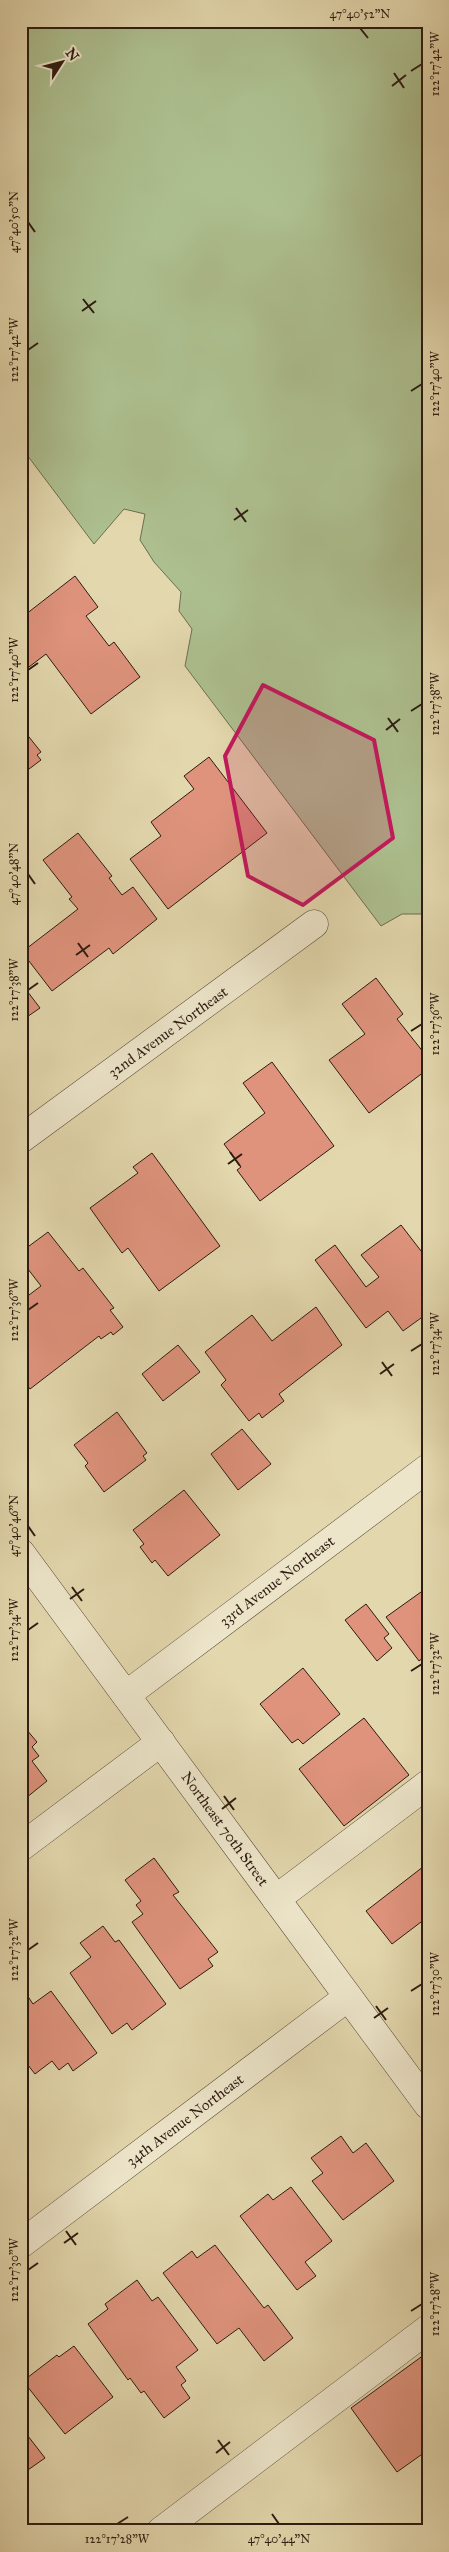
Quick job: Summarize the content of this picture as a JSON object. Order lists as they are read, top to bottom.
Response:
{
  "streets": {
    "street": [
      "32nd Avenue Northeast",
      "33rd Avenue Northeast",
      "Northeast 70th Street",
      "34th Avenue Northeast"
    ]
  },
  "crossings": [
    ["33rd Avenue Northeast", "Northeast 70th Street"],
    ["Northeast 70th Street", "34th Avenue Northeast"]
  ],
  "north": "top right",
  "coordinates": [
    "47°40'52\"N",
    "122°17'42\"W",
    "47°40'50\"N",
    "122°17'40\"W",
    "122°17'38\"W",
    "47°40'48\"N",
    "122°17'36\"W",
    "122°17'34\"W",
    "47°40'46\"N",
    "122°17'32\"W",
    "122°17'30\"W",
    "122°17'28\"W",
    "47°40'44\"N"
  ]
}
